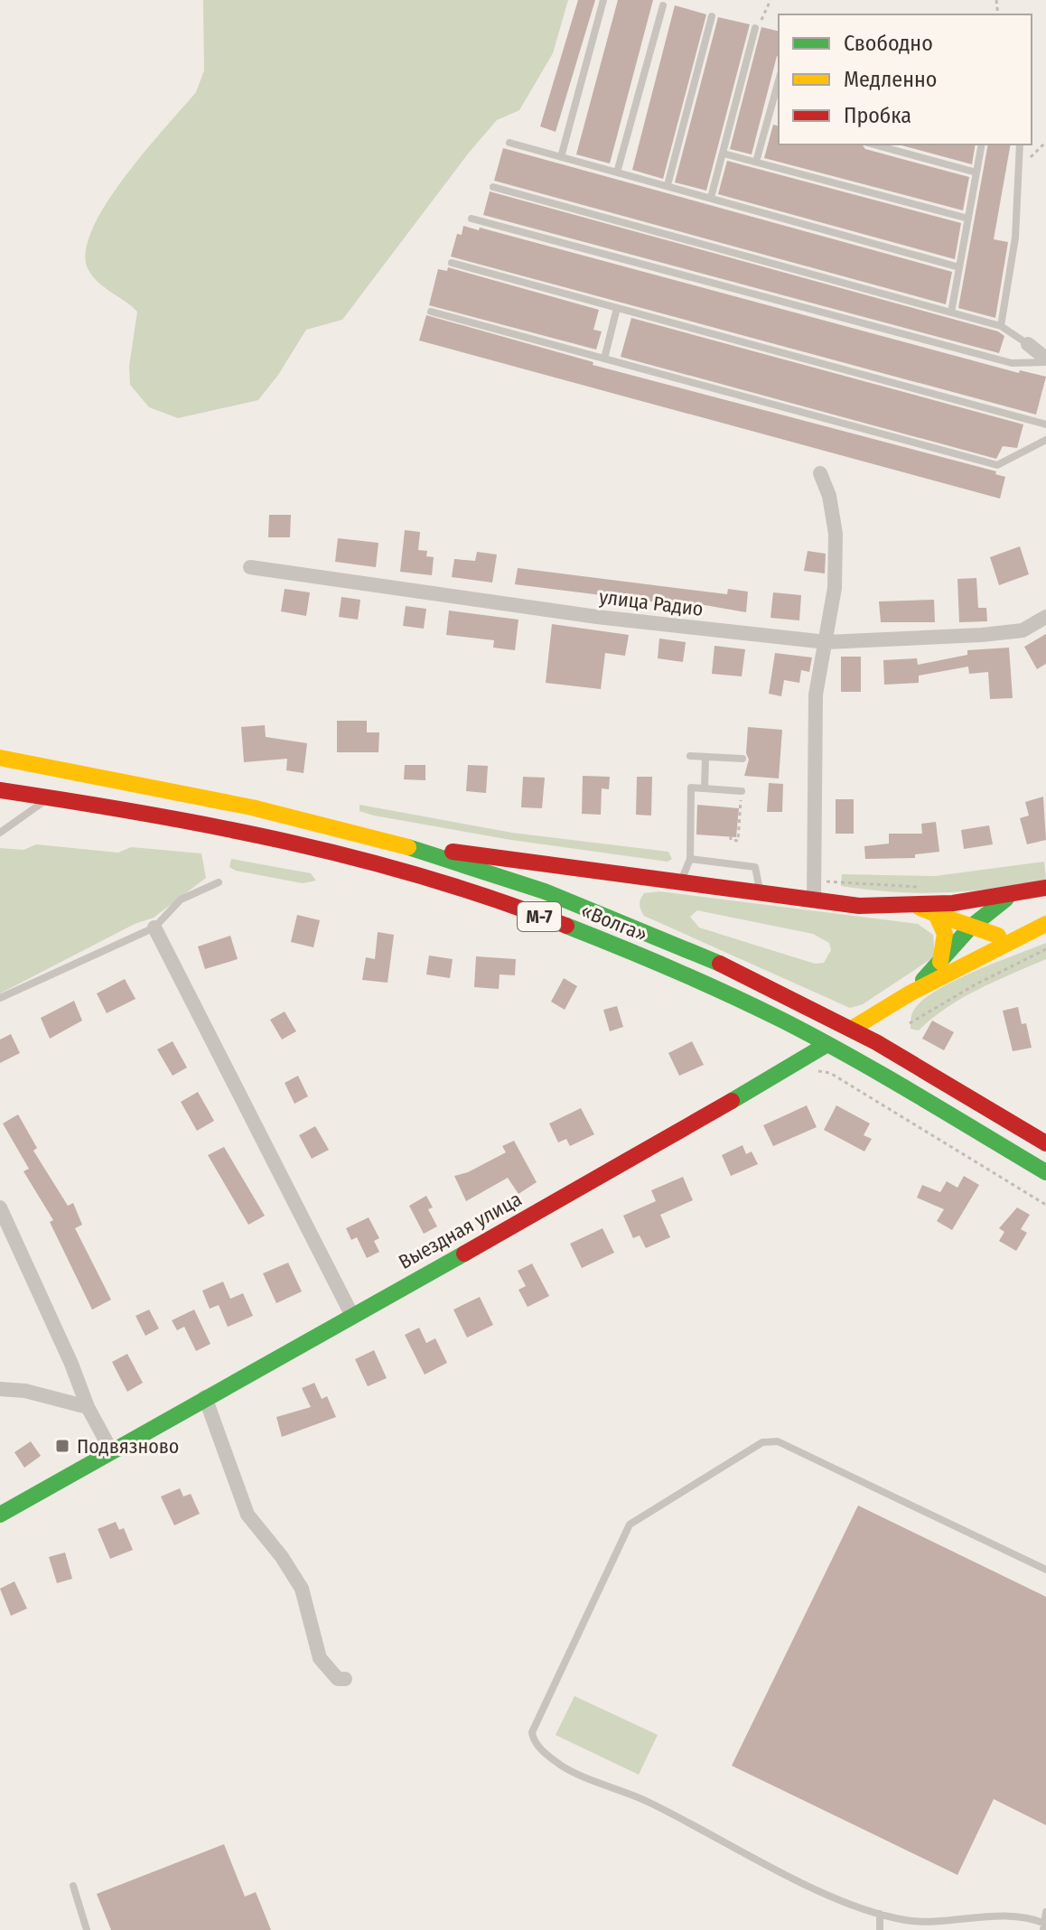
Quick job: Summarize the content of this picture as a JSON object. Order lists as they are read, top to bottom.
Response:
{
  "streets": {
    "main road": ["М-7", "«Волга»", "Выездная улица"],
    "street": ["улица Радио"]
  },
  "crossings": [
    ["«Волга»", "Выездная улица"]
  ],
  "places": {
    "transit": ["Подвязново"]
  },
  "legend": ["Свободно", "Медленно", "Пробка"]
}
